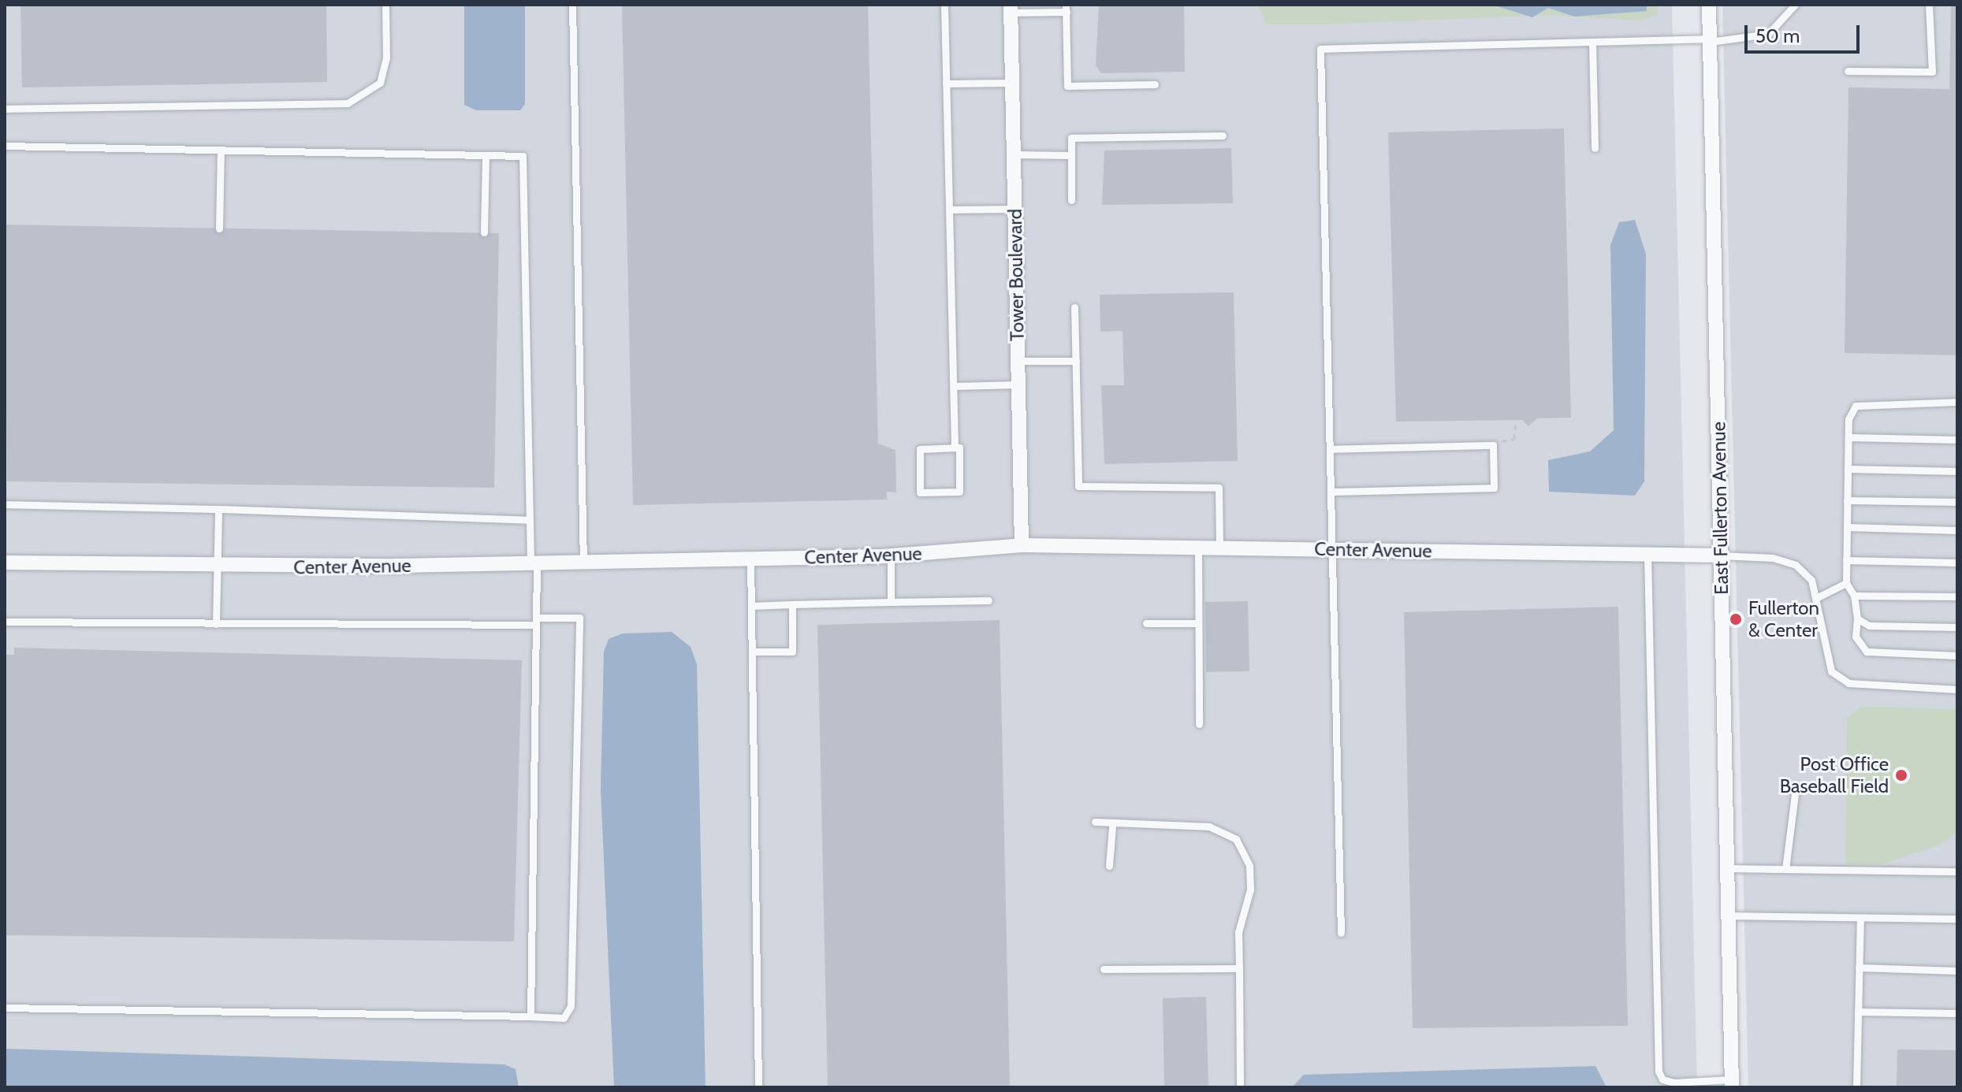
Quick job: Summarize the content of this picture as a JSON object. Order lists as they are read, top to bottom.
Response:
{
  "streets": {
    "street": ["Tower Boulevard", "East Fullerton Avenue", "Center Avenue"]
  },
  "crossings": [
    ["Tower Boulevard", "Center Avenue"],
    ["East Fullerton Avenue", "Center Avenue"]
  ],
  "places": ["Fullerton & Center", "Post Office Baseball Field"],
  "scale_bar": "50 m"
}
